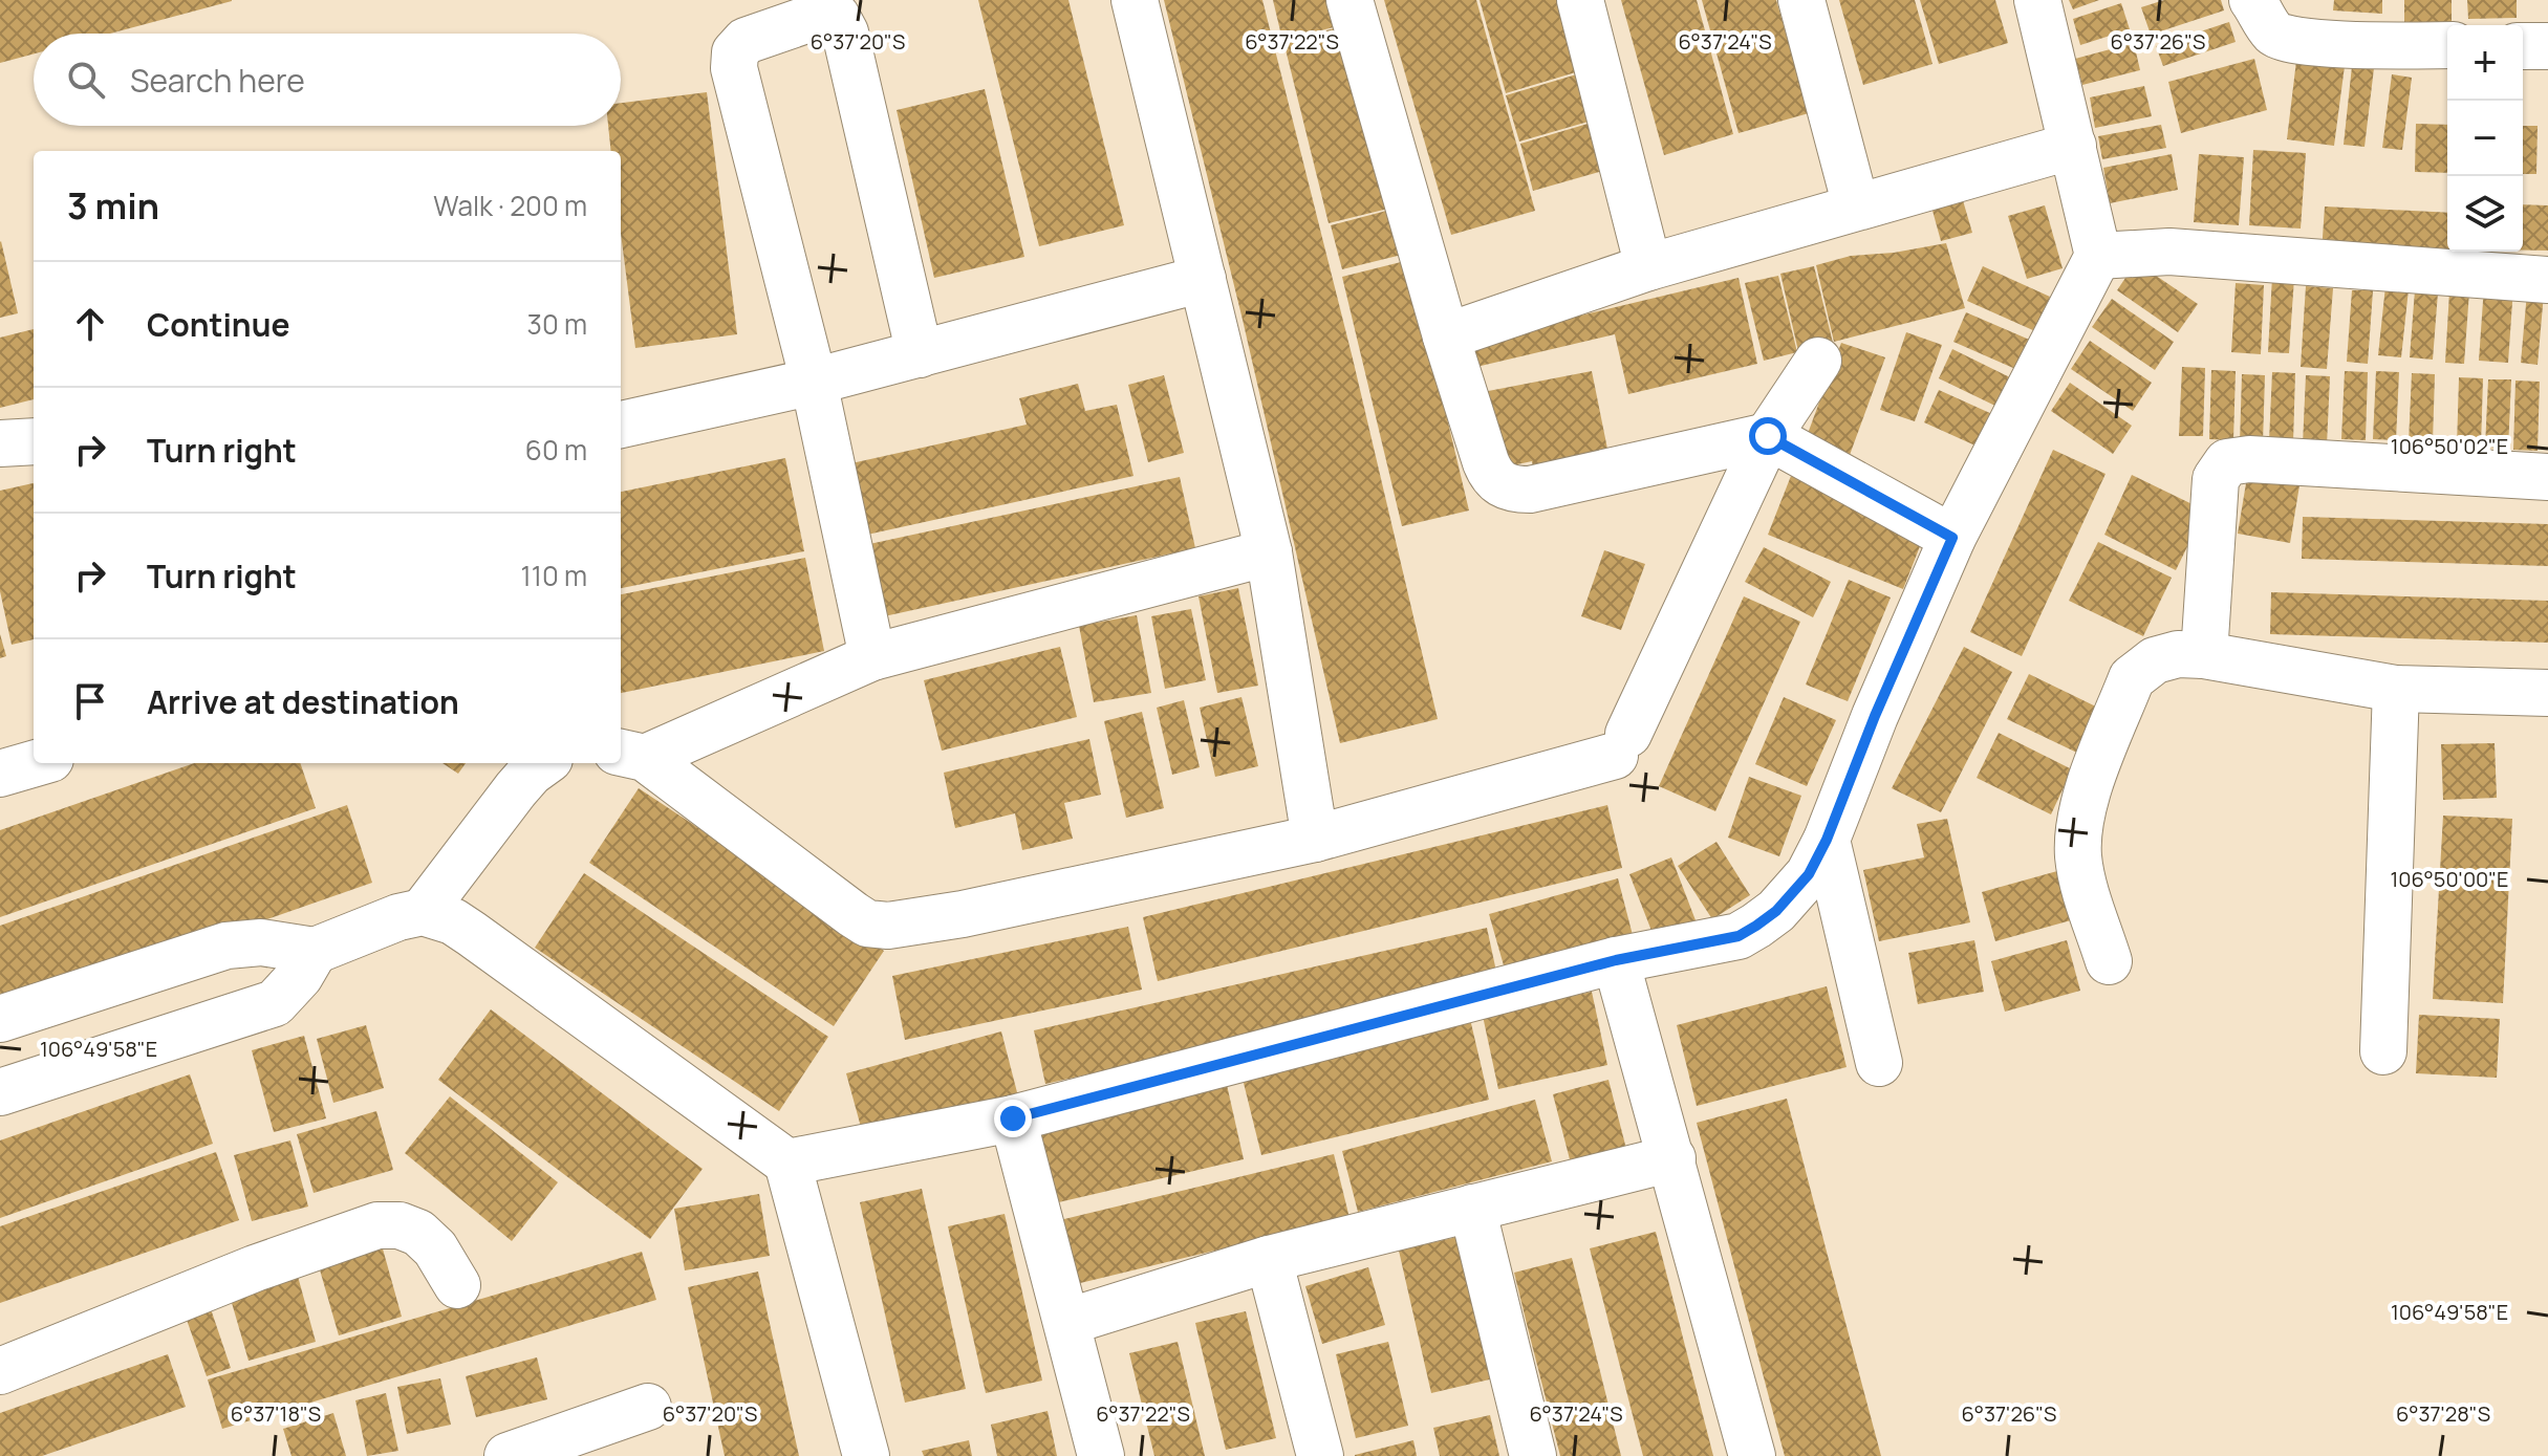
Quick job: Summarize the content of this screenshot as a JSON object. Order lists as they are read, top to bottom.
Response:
{
  "page": {
    "map_buttons": ["+", "−"],
    "search": "Search here",
    "heading": ["3 min", "Walk · 200 m"],
    "list": [
      ["Continue", "30 m"],
      ["Turn right", "60 m"],
      ["Turn right", "110 m"],
      "Arrive at destination"
    ]
  },
  "coordinates": [
    "6°37'20\"S",
    "6°37'22\"S",
    "6°37'24\"S",
    "6°37'26\"S",
    "106°50'02\"E",
    "106°50'00\"E",
    "106°49'58\"E",
    "6°37'18\"S",
    "6°37'28\"S"
  ]
}
